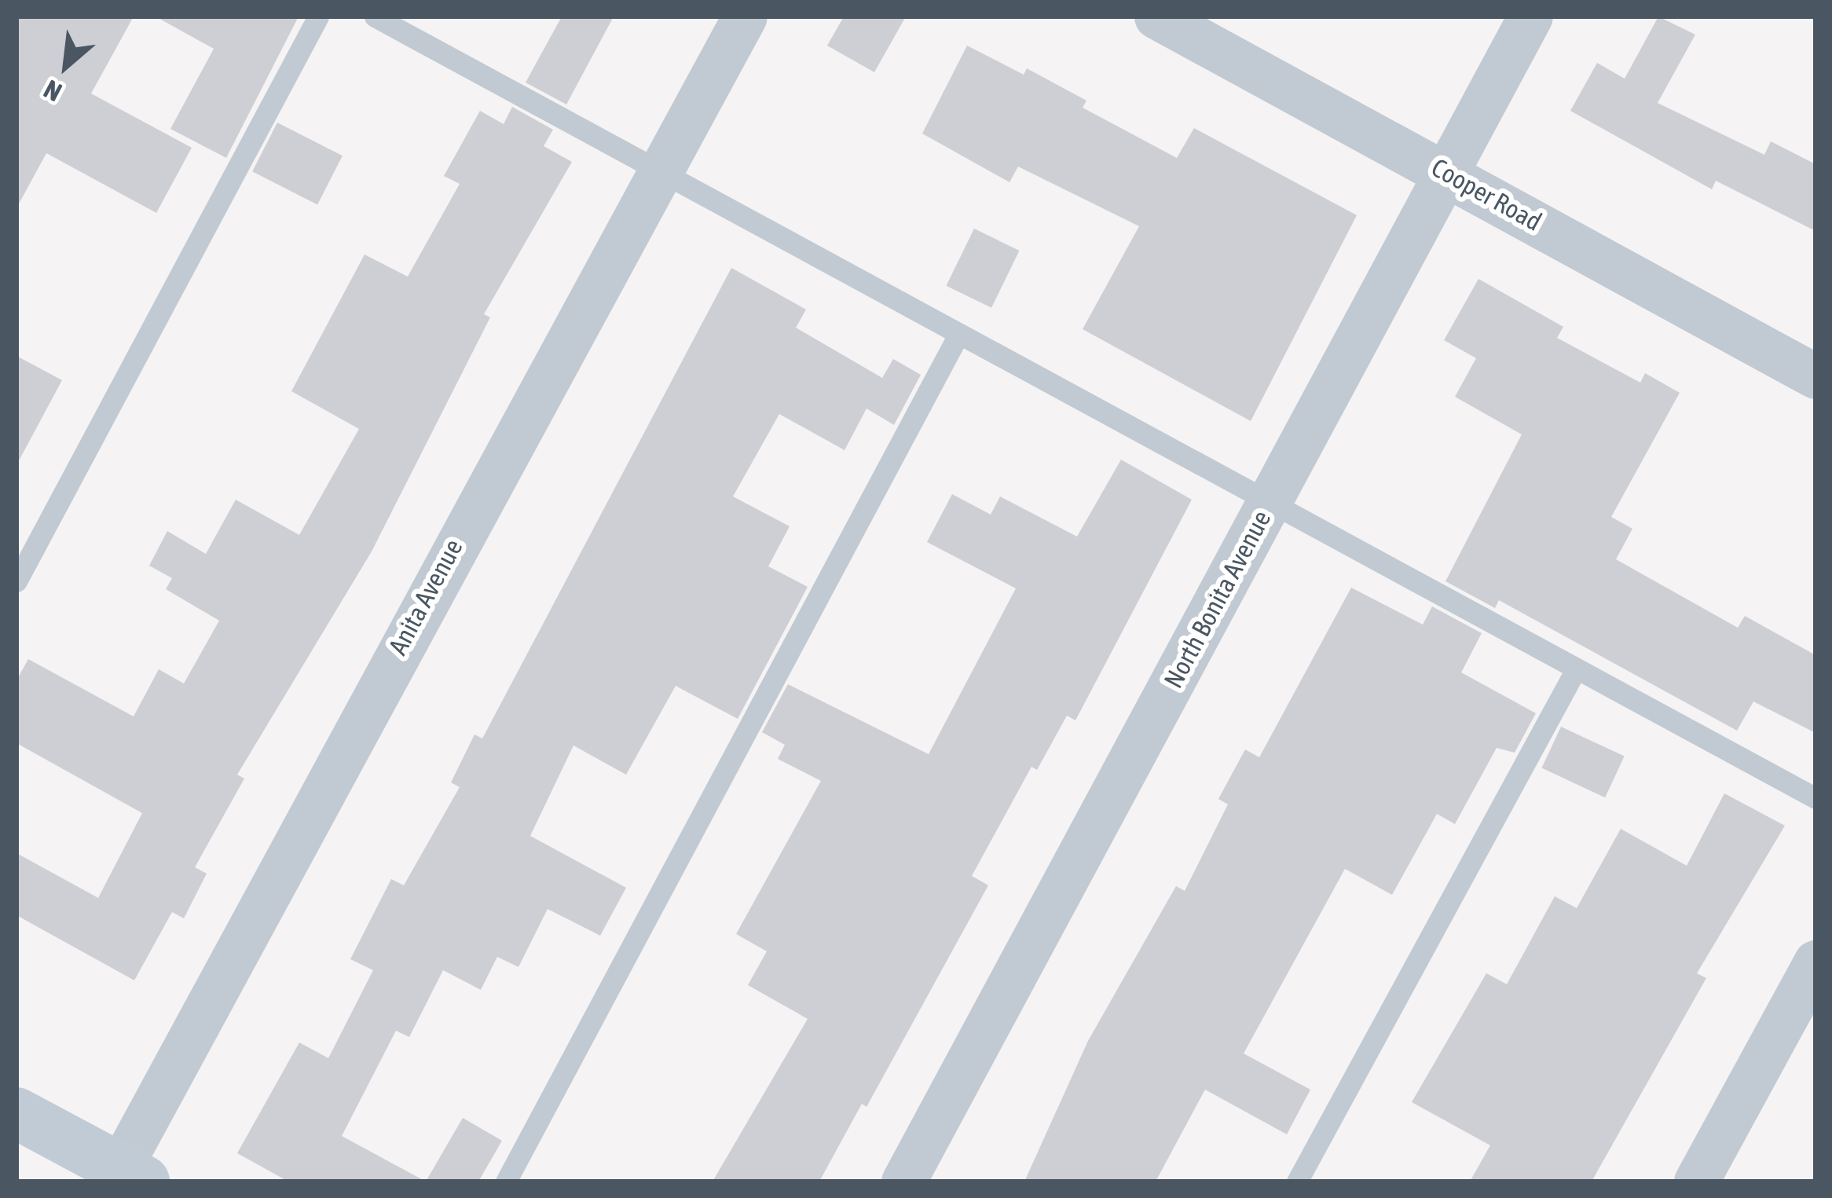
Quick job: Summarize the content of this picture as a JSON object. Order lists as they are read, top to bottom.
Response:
{
  "streets": {
    "street": ["Cooper Road", "Anita Avenue", "North Bonita Avenue"]
  },
  "crossings": [
    ["Cooper Road", "North Bonita Avenue"]
  ],
  "north": "bottom left"
}
